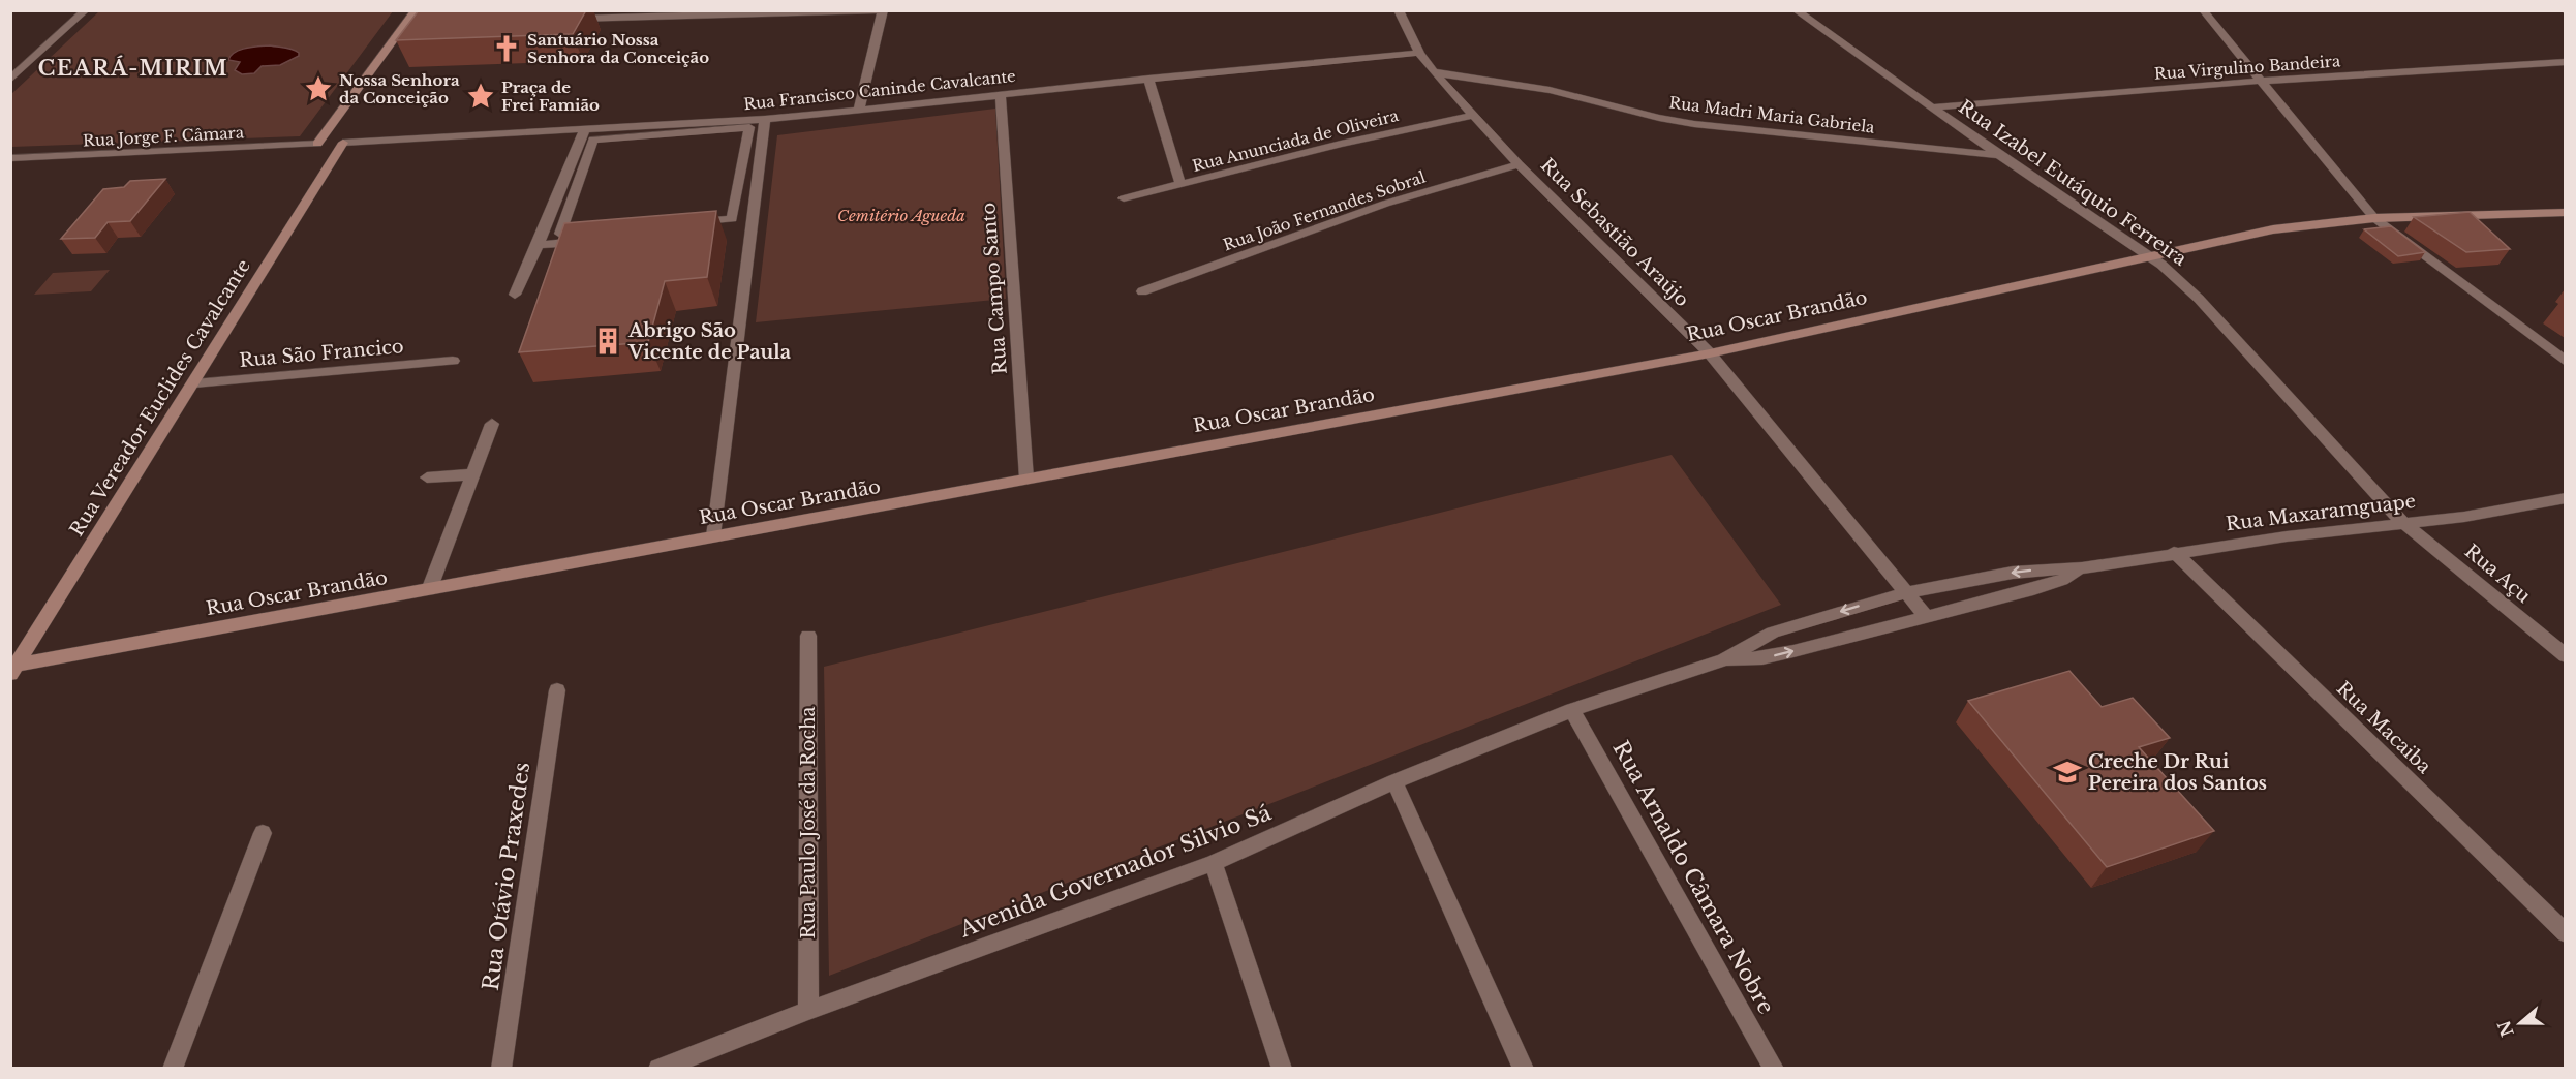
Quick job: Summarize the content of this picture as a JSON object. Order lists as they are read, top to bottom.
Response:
{
  "streets": {
    "street": [
      "Rua Virgulino Bandeira",
      "Rua Francisco Caninde Cavalcante",
      "Rua Madri Maria Gabriela",
      "Rua Jorge F. Câmara",
      "Rua Anunciada de Oliveira",
      "Rua Izabel Eutáquio Ferreira",
      "Rua João Fernandes Sobral",
      "Rua Sebastião Araújo",
      "Rua Campo Santo",
      "Rua Oscar Brandão",
      "Rua São Francico",
      "Rua Vereador Euclides Cavalcante",
      "Rua Maxaramguape",
      "Rua Açu",
      "Rua Macaiba",
      "Rua Paulo José da Rocha",
      "Avenida Governador Silvio Sá",
      "Rua Otávio Praxedes",
      "Rua Arnaldo Câmara Nobre"
    ]
  },
  "crossings": [
    ["Rua Virgulino Bandeira", "Rua Izabel Eutáquio Ferreira"],
    ["Rua Francisco Caninde Cavalcante", "Rua Sebastião Araújo"],
    ["Rua Francisco Caninde Cavalcante", "Rua Campo Santo"],
    ["Rua Francisco Caninde Cavalcante", "Rua Vereador Euclides Cavalcante"],
    ["Rua Madri Maria Gabriela", "Rua Izabel Eutáquio Ferreira"],
    ["Rua Madri Maria Gabriela", "Rua Sebastião Araújo"],
    ["Rua Anunciada de Oliveira", "Rua Sebastião Araújo"],
    ["Rua Izabel Eutáquio Ferreira", "Rua Oscar Brandão"],
    ["Rua Izabel Eutáquio Ferreira", "Rua Maxaramguape"],
    ["Rua Izabel Eutáquio Ferreira", "Rua Açu"],
    ["Rua João Fernandes Sobral", "Rua Sebastião Araújo"],
    ["Rua Sebastião Araújo", "Rua Oscar Brandão"],
    ["Rua Sebastião Araújo", "Rua Maxaramguape"],
    ["Rua Sebastião Araújo", "Avenida Governador Silvio Sá"],
    ["Rua Campo Santo", "Rua Oscar Brandão"],
    ["Rua Oscar Brandão", "Rua Vereador Euclides Cavalcante"],
    ["Rua São Francico", "Rua Vereador Euclides Cavalcante"],
    ["Rua Maxaramguape", "Rua Açu"],
    ["Rua Maxaramguape", "Rua Macaiba"],
    ["Rua Maxaramguape", "Avenida Governador Silvio Sá"],
    ["Rua Paulo José da Rocha", "Avenida Governador Silvio Sá"],
    ["Avenida Governador Silvio Sá", "Rua Arnaldo Câmara Nobre"]
  ],
  "districts": ["CEARÁ-MIRIM"],
  "parks": ["Cemitério Agueda"],
  "places": {
    "church": ["Santuário Nossa Senhora da Conceição"],
    "place": ["Nossa Senhora da Conceição", "Praça de Frei Famião"],
    "building": ["Abrigo São Vicente de Paula"],
    "school or university": ["Creche Dr Rui Pereira dos Santos"]
  },
  "north": "left"
}
